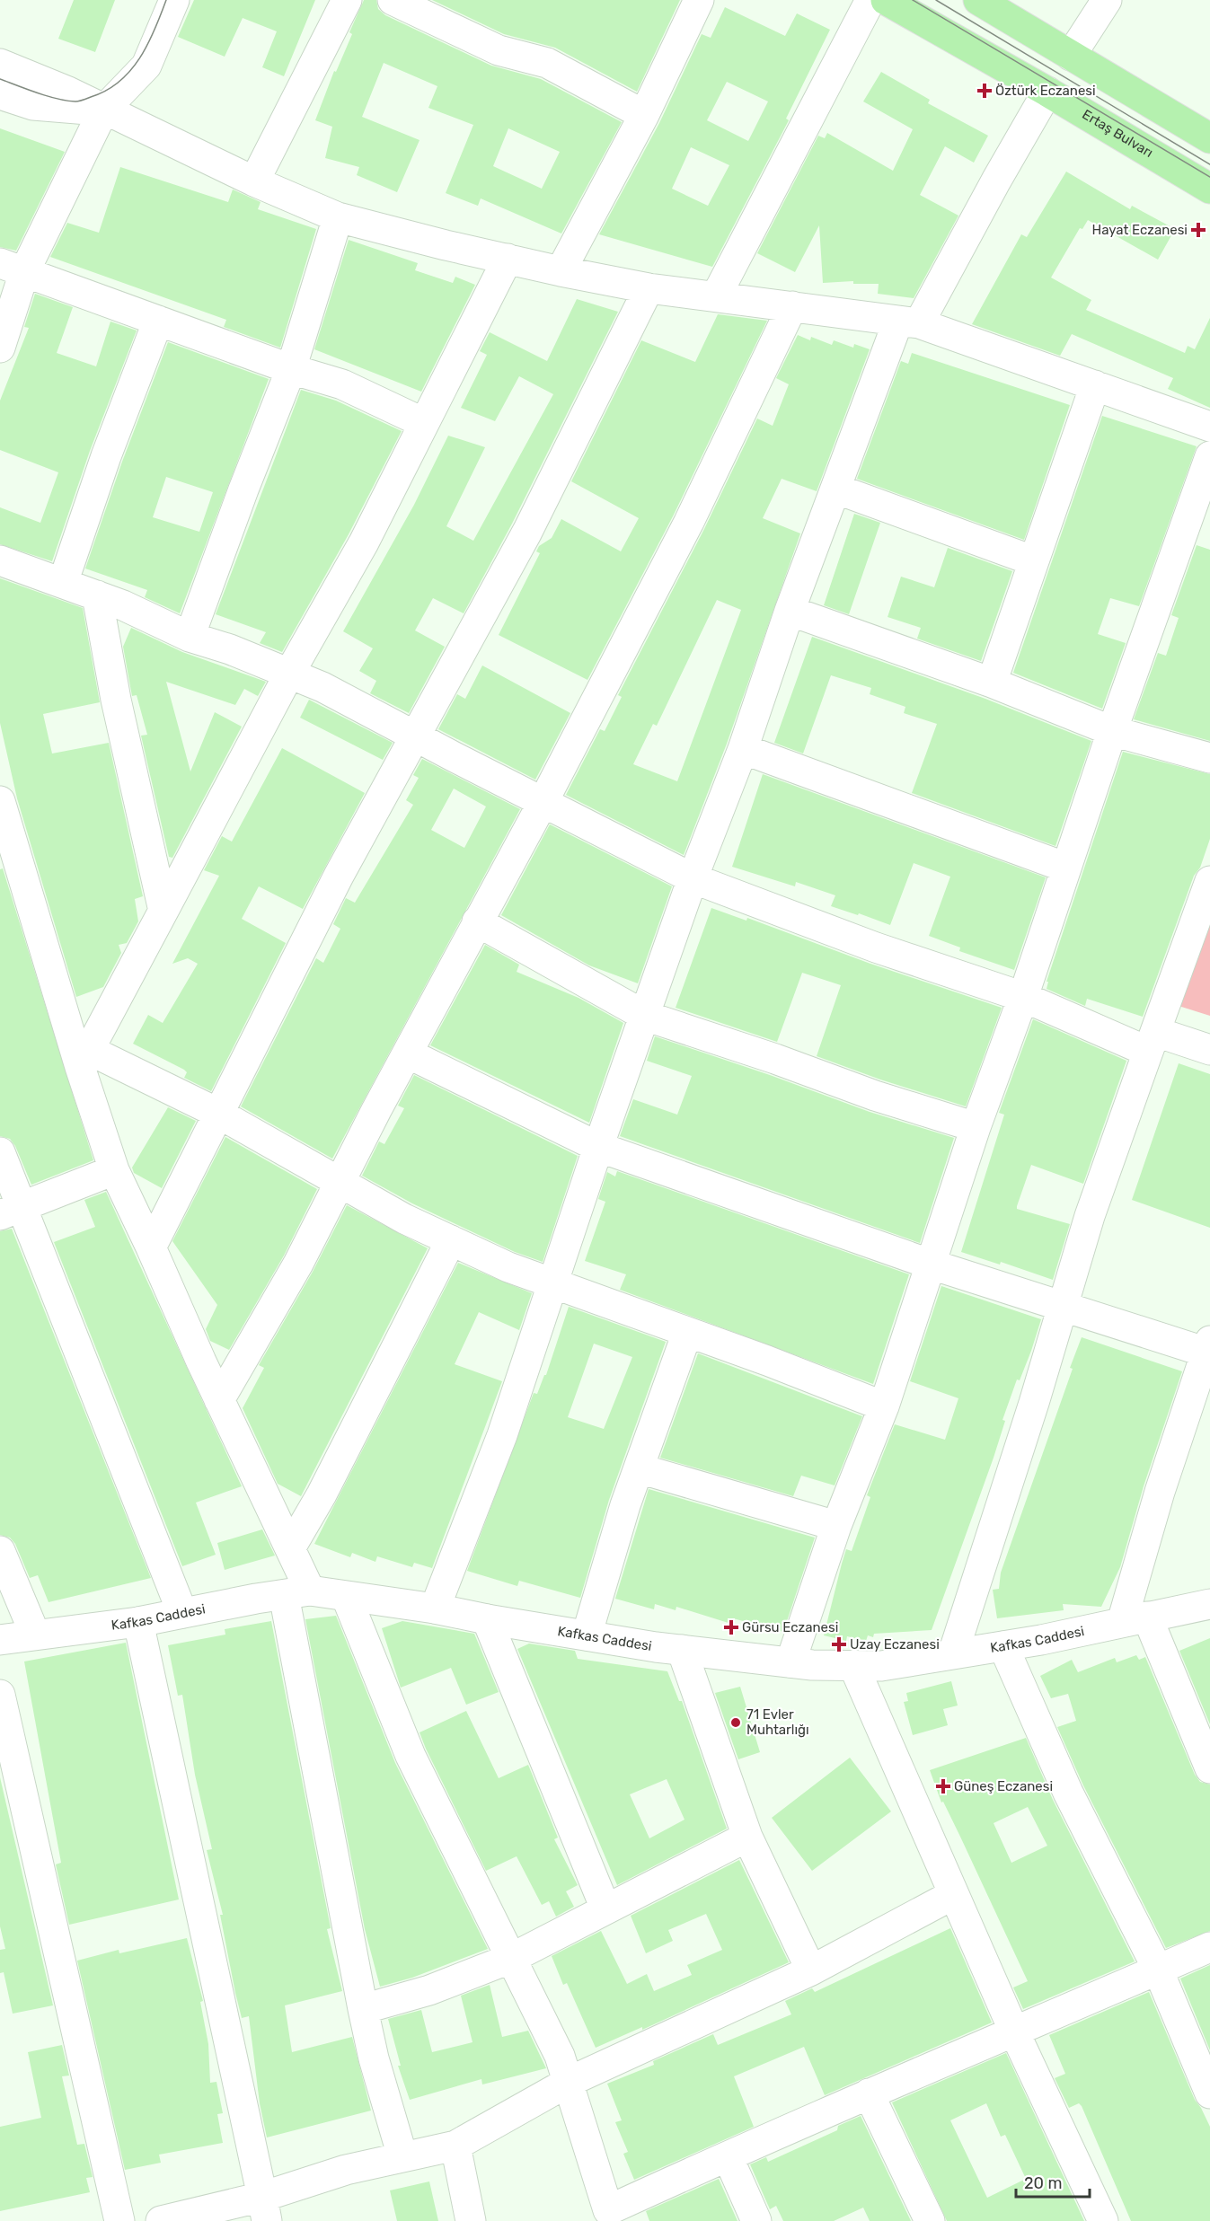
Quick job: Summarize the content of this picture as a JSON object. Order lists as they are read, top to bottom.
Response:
{
  "streets": {
    "main road": ["Ertaş Bulvarı"],
    "street": ["Kafkas Caddesi"]
  },
  "places": {
    "health": [
      "Öztürk Eczanesi",
      "Hayat Eczanesi",
      "Gürsu Eczanesi",
      "Uzay Eczanesi",
      "Güneş Eczanesi"
    ],
    "other": ["71 Evler Muhtarlığı"]
  },
  "scale_bar": "20 m"
}
